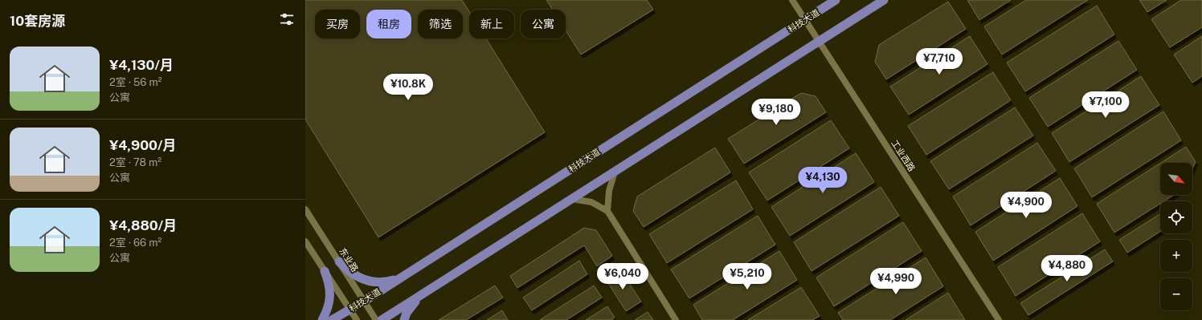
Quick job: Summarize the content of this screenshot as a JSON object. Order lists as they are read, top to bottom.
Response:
{
  "streets": {
    "main road": ["科技大道"],
    "street": ["工业西路", "东业路"]
  },
  "crossings": [
    ["科技大道", "工业西路"],
    ["科技大道", "东业路"]
  ],
  "north": "bottom right",
  "page": {
    "heading": "10套房源",
    "chip": [
      "买房",
      "租房",
      "筛选",
      "新上",
      "公寓"
    ],
    "list": [
      {
        "name": "¥4,130/月",
        "note": "2室 · 56 m² · 公寓"
      },
      {
        "name": "¥4,900/月",
        "note": "2室 · 78 m² · 公寓"
      },
      {
        "name": "¥4,880/月",
        "note": "2室 · 66 m² · 公寓"
      }
    ],
    "price": [
      "¥7,710",
      "¥10.8K",
      "¥7,100",
      "¥9,180",
      "¥4,130",
      "¥4,900",
      "¥4,880",
      "¥6,040",
      "¥5,210",
      "¥4,990"
    ],
    "map_buttons": ["+", "−"]
  }
}
